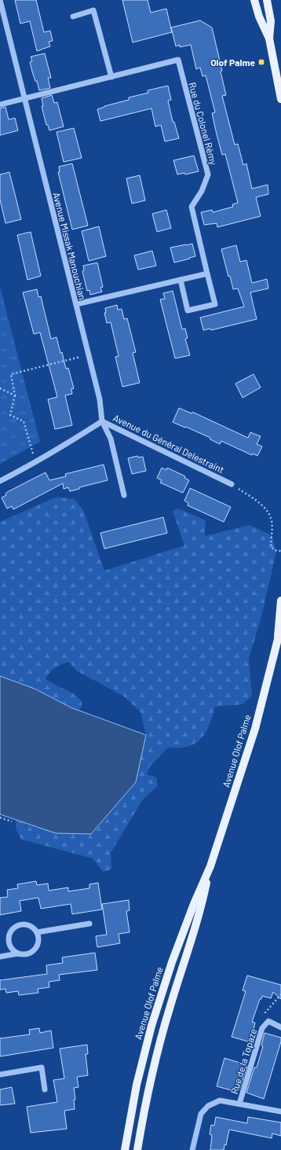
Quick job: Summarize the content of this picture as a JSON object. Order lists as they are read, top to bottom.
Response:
{
  "streets": {
    "main road": ["Avenue Olof Palme"],
    "street": [
      "Rue du Colonel Rémy",
      "Avenue Missak Manouchian",
      "Avenue du Général Delestraint",
      "Rue de la Topaze"
    ]
  },
  "crossings": [
    ["Rue du Colonel Rémy", "Avenue Missak Manouchian"],
    ["Avenue Missak Manouchian", "Avenue du Général Delestraint"]
  ],
  "places": {
    "transit": ["Olof Palme"]
  }
}
